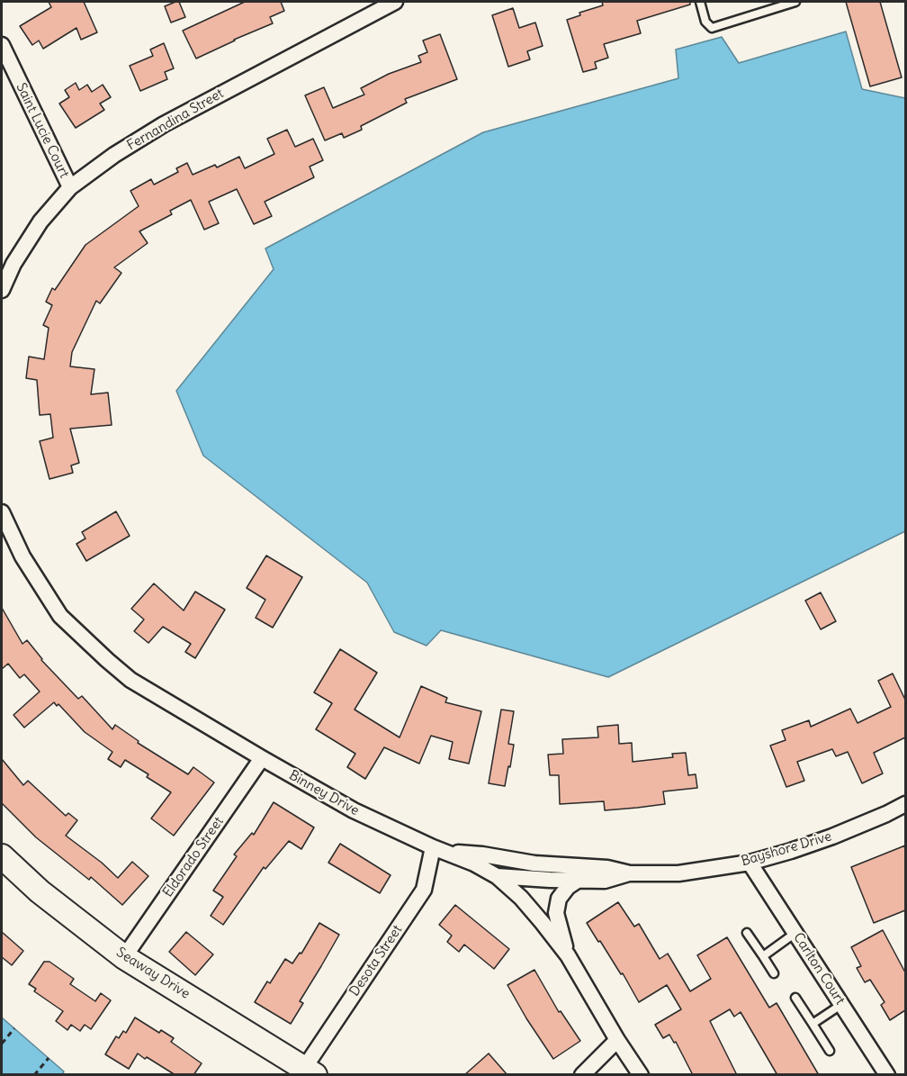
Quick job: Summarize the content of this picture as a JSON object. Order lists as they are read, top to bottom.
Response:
{
  "streets": {
    "main road": ["Seaway Drive"],
    "street": [
      "Fernandina Street",
      "Saint Lucie Court",
      "Binney Drive",
      "Bayshore Drive",
      "Eldorado Street",
      "Desota Street",
      "Carlton Court"
    ]
  },
  "crossings": [
    ["Fernandina Street", "Saint Lucie Court"],
    ["Binney Drive", "Bayshore Drive"],
    ["Binney Drive", "Eldorado Street"],
    ["Binney Drive", "Desota Street"],
    ["Bayshore Drive", "Desota Street"],
    ["Bayshore Drive", "Carlton Court"],
    ["Eldorado Street", "Seaway Drive"],
    ["Desota Street", "Seaway Drive"]
  ]
}
